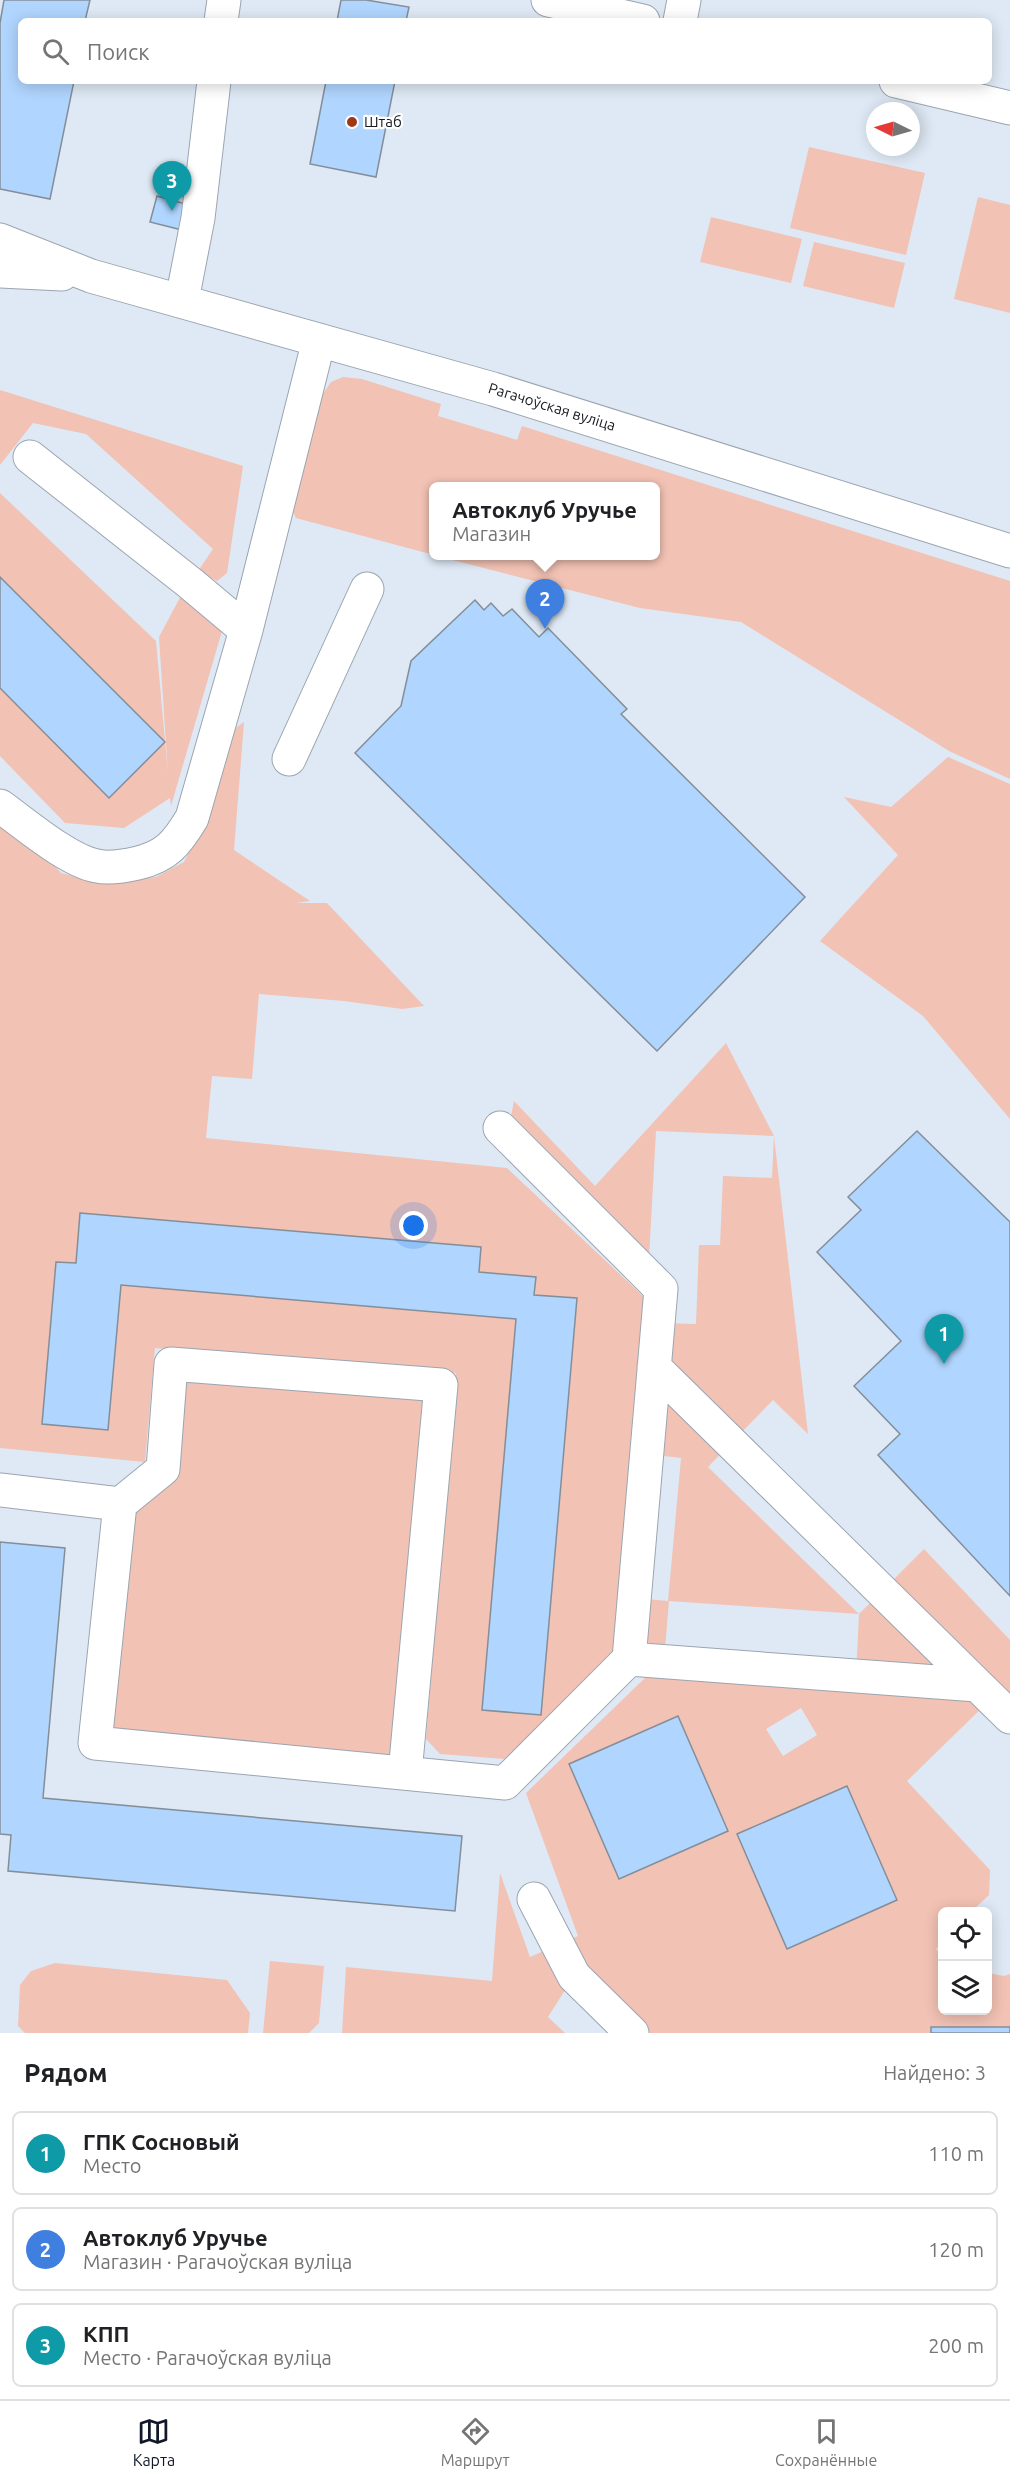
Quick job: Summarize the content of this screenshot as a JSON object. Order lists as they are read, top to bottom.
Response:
{
  "streets": {
    "street": ["Рагачоўская вуліца"]
  },
  "places": ["Штаб"],
  "north": "left",
  "page": {
    "search": "Поиск",
    "pins": ["3", "2", "1"],
    "popup": ["Автоклуб Уручье", "Магазин"],
    "heading": ["Рядом", "Найдено: 3"],
    "list": [
      {
        "mark": "1",
        "name": "ГПК Сосновый",
        "note": "Место",
        "value": "110 m"
      },
      {
        "mark": "2",
        "name": "Автоклуб Уручье",
        "note": "Магазин · Рагачоўская вуліца",
        "value": "120 m"
      },
      {
        "mark": "3",
        "name": "КПП",
        "note": "Место · Рагачоўская вуліца",
        "value": "200 m"
      }
    ],
    "nav": ["Карта", "Маршрут", "Сохранённые"]
  }
}
